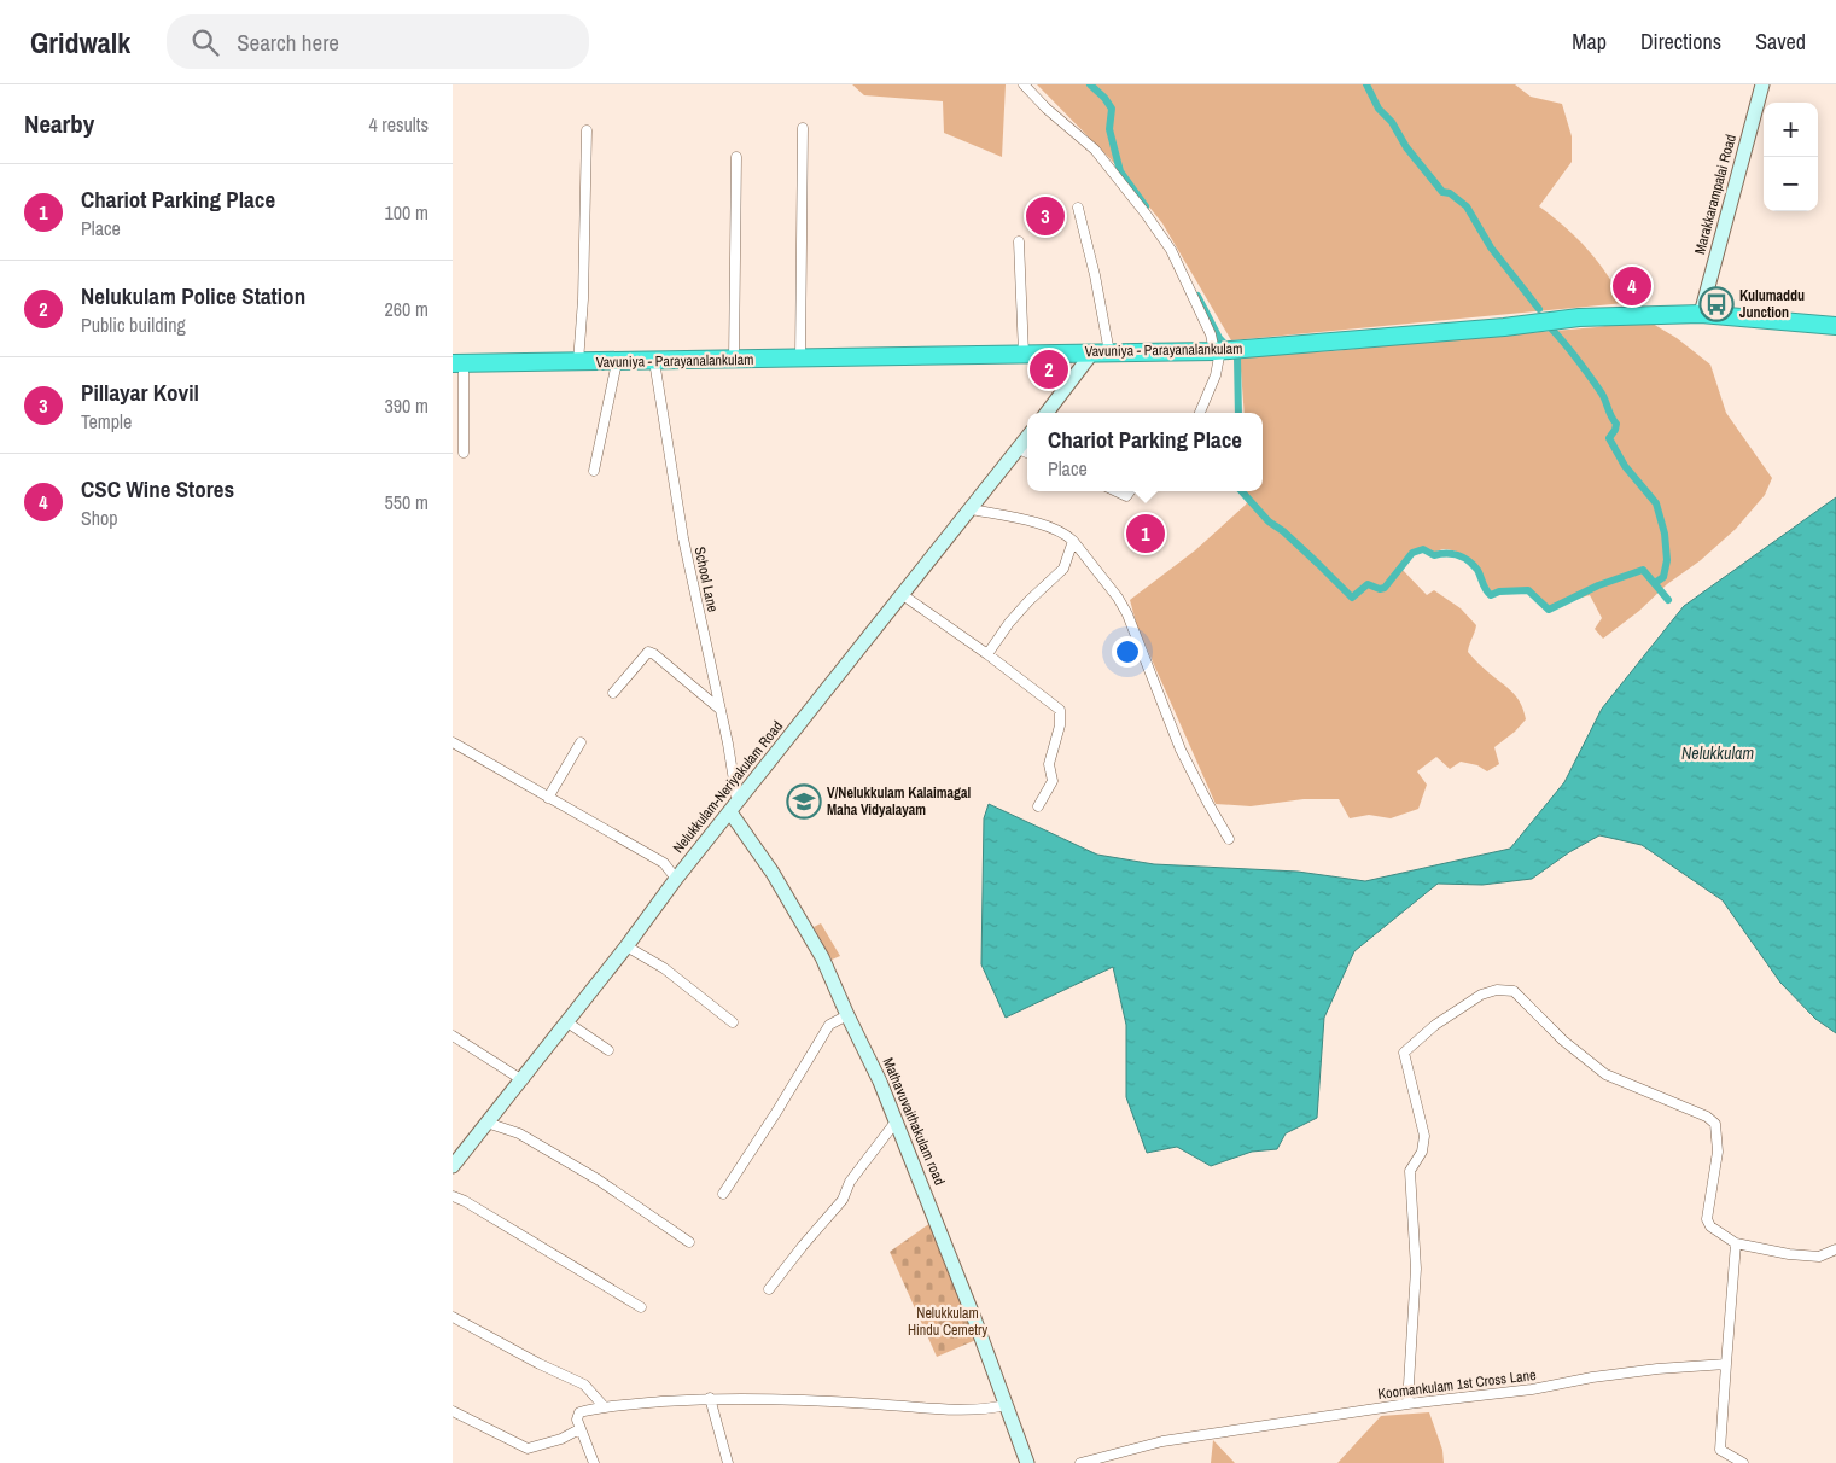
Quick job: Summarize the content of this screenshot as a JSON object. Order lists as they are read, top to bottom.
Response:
{
  "streets": {
    "highway": ["Vavuniya - Parayanalankulam"],
    "main road": ["Marakkarampalai Road", "Nelukkulam-Neriyakulam Road", "Mathavuvaithakulam road"],
    "street": ["School Lane", "Koomankulam 1st Cross Lane"]
  },
  "crossings": [
    ["Marakkarampalai Road", "Vavuniya - Parayanalankulam"],
    ["Vavuniya - Parayanalankulam", "School Lane"],
    ["School Lane", "Nelukkulam-Neriyakulam Road"],
    ["School Lane", "Mathavuvaithakulam road"],
    ["Nelukkulam-Neriyakulam Road", "Mathavuvaithakulam road"]
  ],
  "water": ["Nelukkulam"],
  "parks": ["Nelukkulam Hindu Cemetry"],
  "places": {
    "bus stop": ["Kulumaddu Junction"],
    "school or university": ["V/Nelukkulam Kalaimagal Maha Vidyalayam"]
  },
  "page": {
    "header": "Gridwalk",
    "search": "Search here",
    "nav": ["Map", "Directions", "Saved"],
    "heading": ["Nearby", "4 results"],
    "map_buttons": ["+", "−"],
    "list": [
      {
        "mark": "1",
        "name": "Chariot Parking Place",
        "note": "Place",
        "value": "100 m"
      },
      {
        "mark": "2",
        "name": "Nelukulam Police Station",
        "note": "Public building",
        "value": "260 m"
      },
      {
        "mark": "3",
        "name": "Pillayar Kovil",
        "note": "Temple",
        "value": "390 m"
      },
      {
        "mark": "4",
        "name": "CSC Wine Stores",
        "note": "Shop",
        "value": "550 m"
      }
    ],
    "pins": [
      "3",
      "4",
      "2",
      "1"
    ],
    "popup": ["Chariot Parking Place", "Place"]
  }
}
